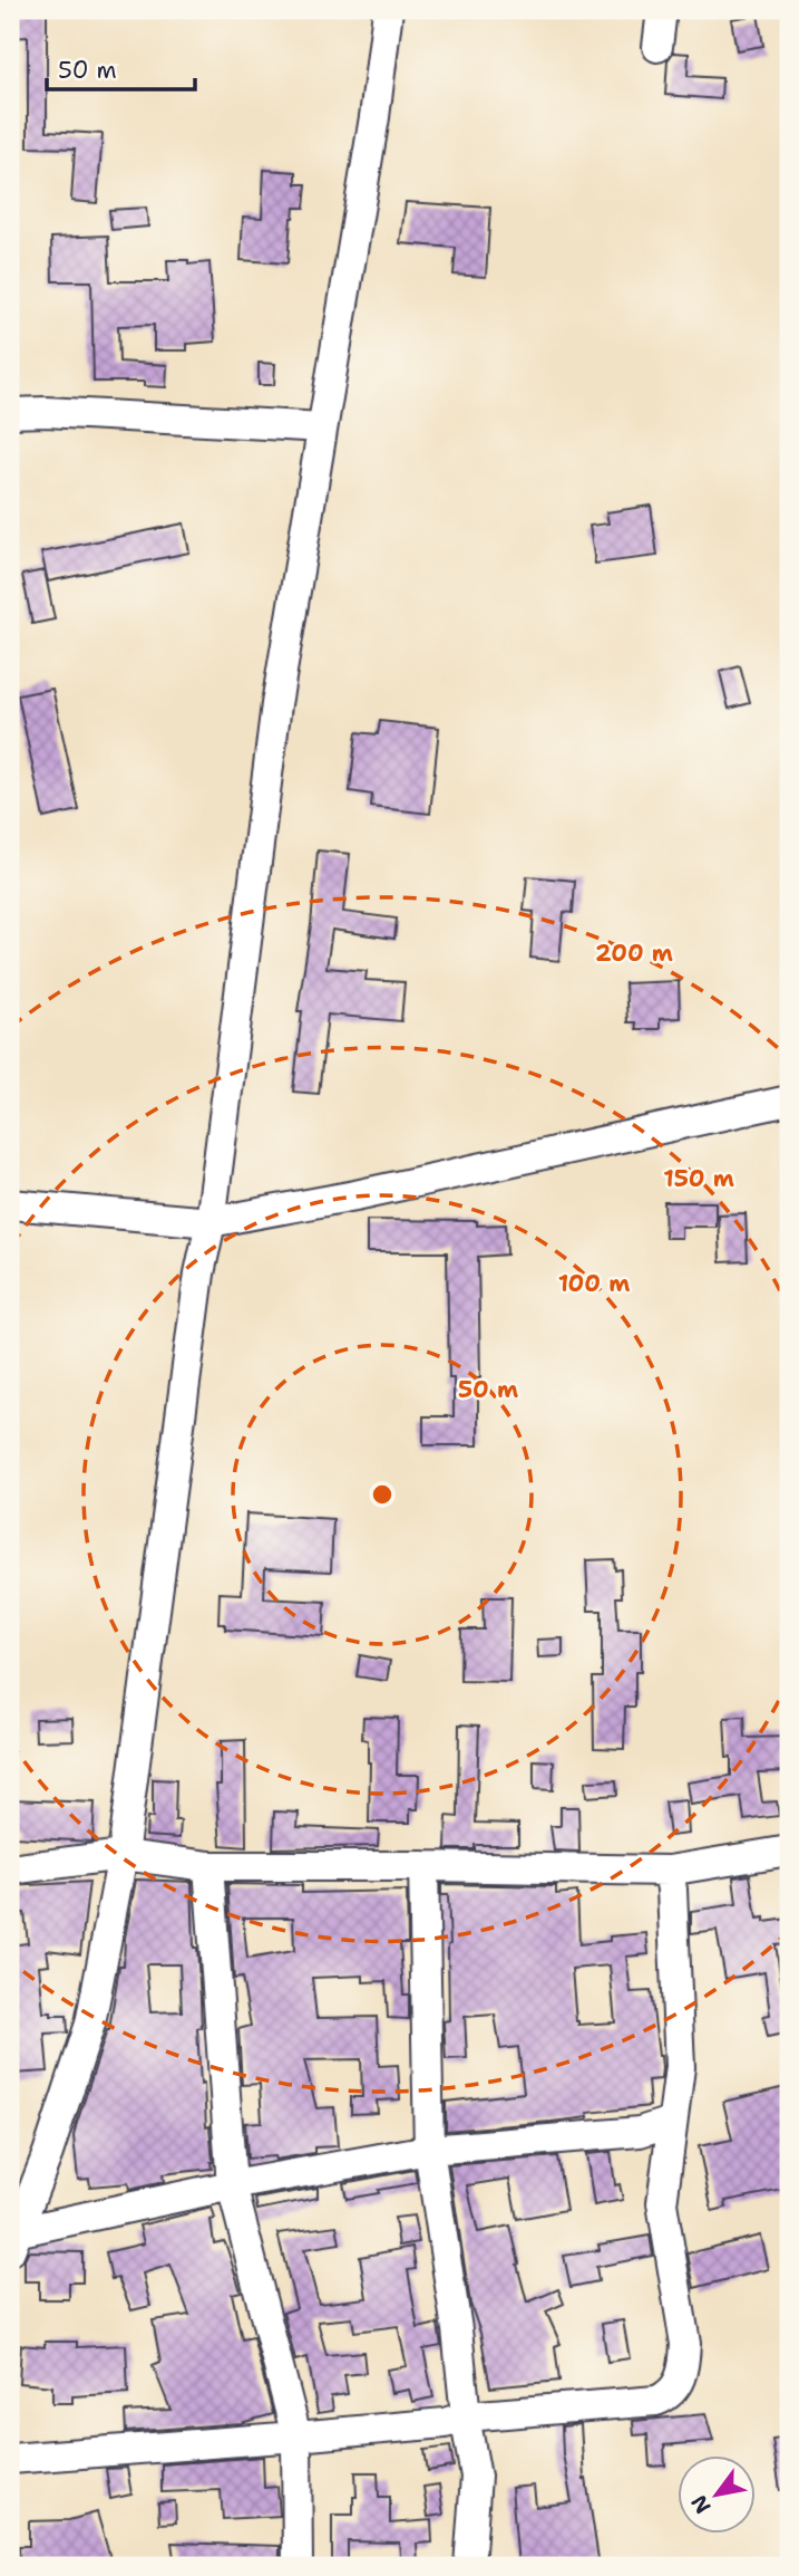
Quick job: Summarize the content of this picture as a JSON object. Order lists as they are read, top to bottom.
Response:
{
  "scale_bar": "50 m",
  "north": "bottom left",
  "rings": [
    "200 m",
    "150 m",
    "100 m",
    "50 m"
  ]
}
